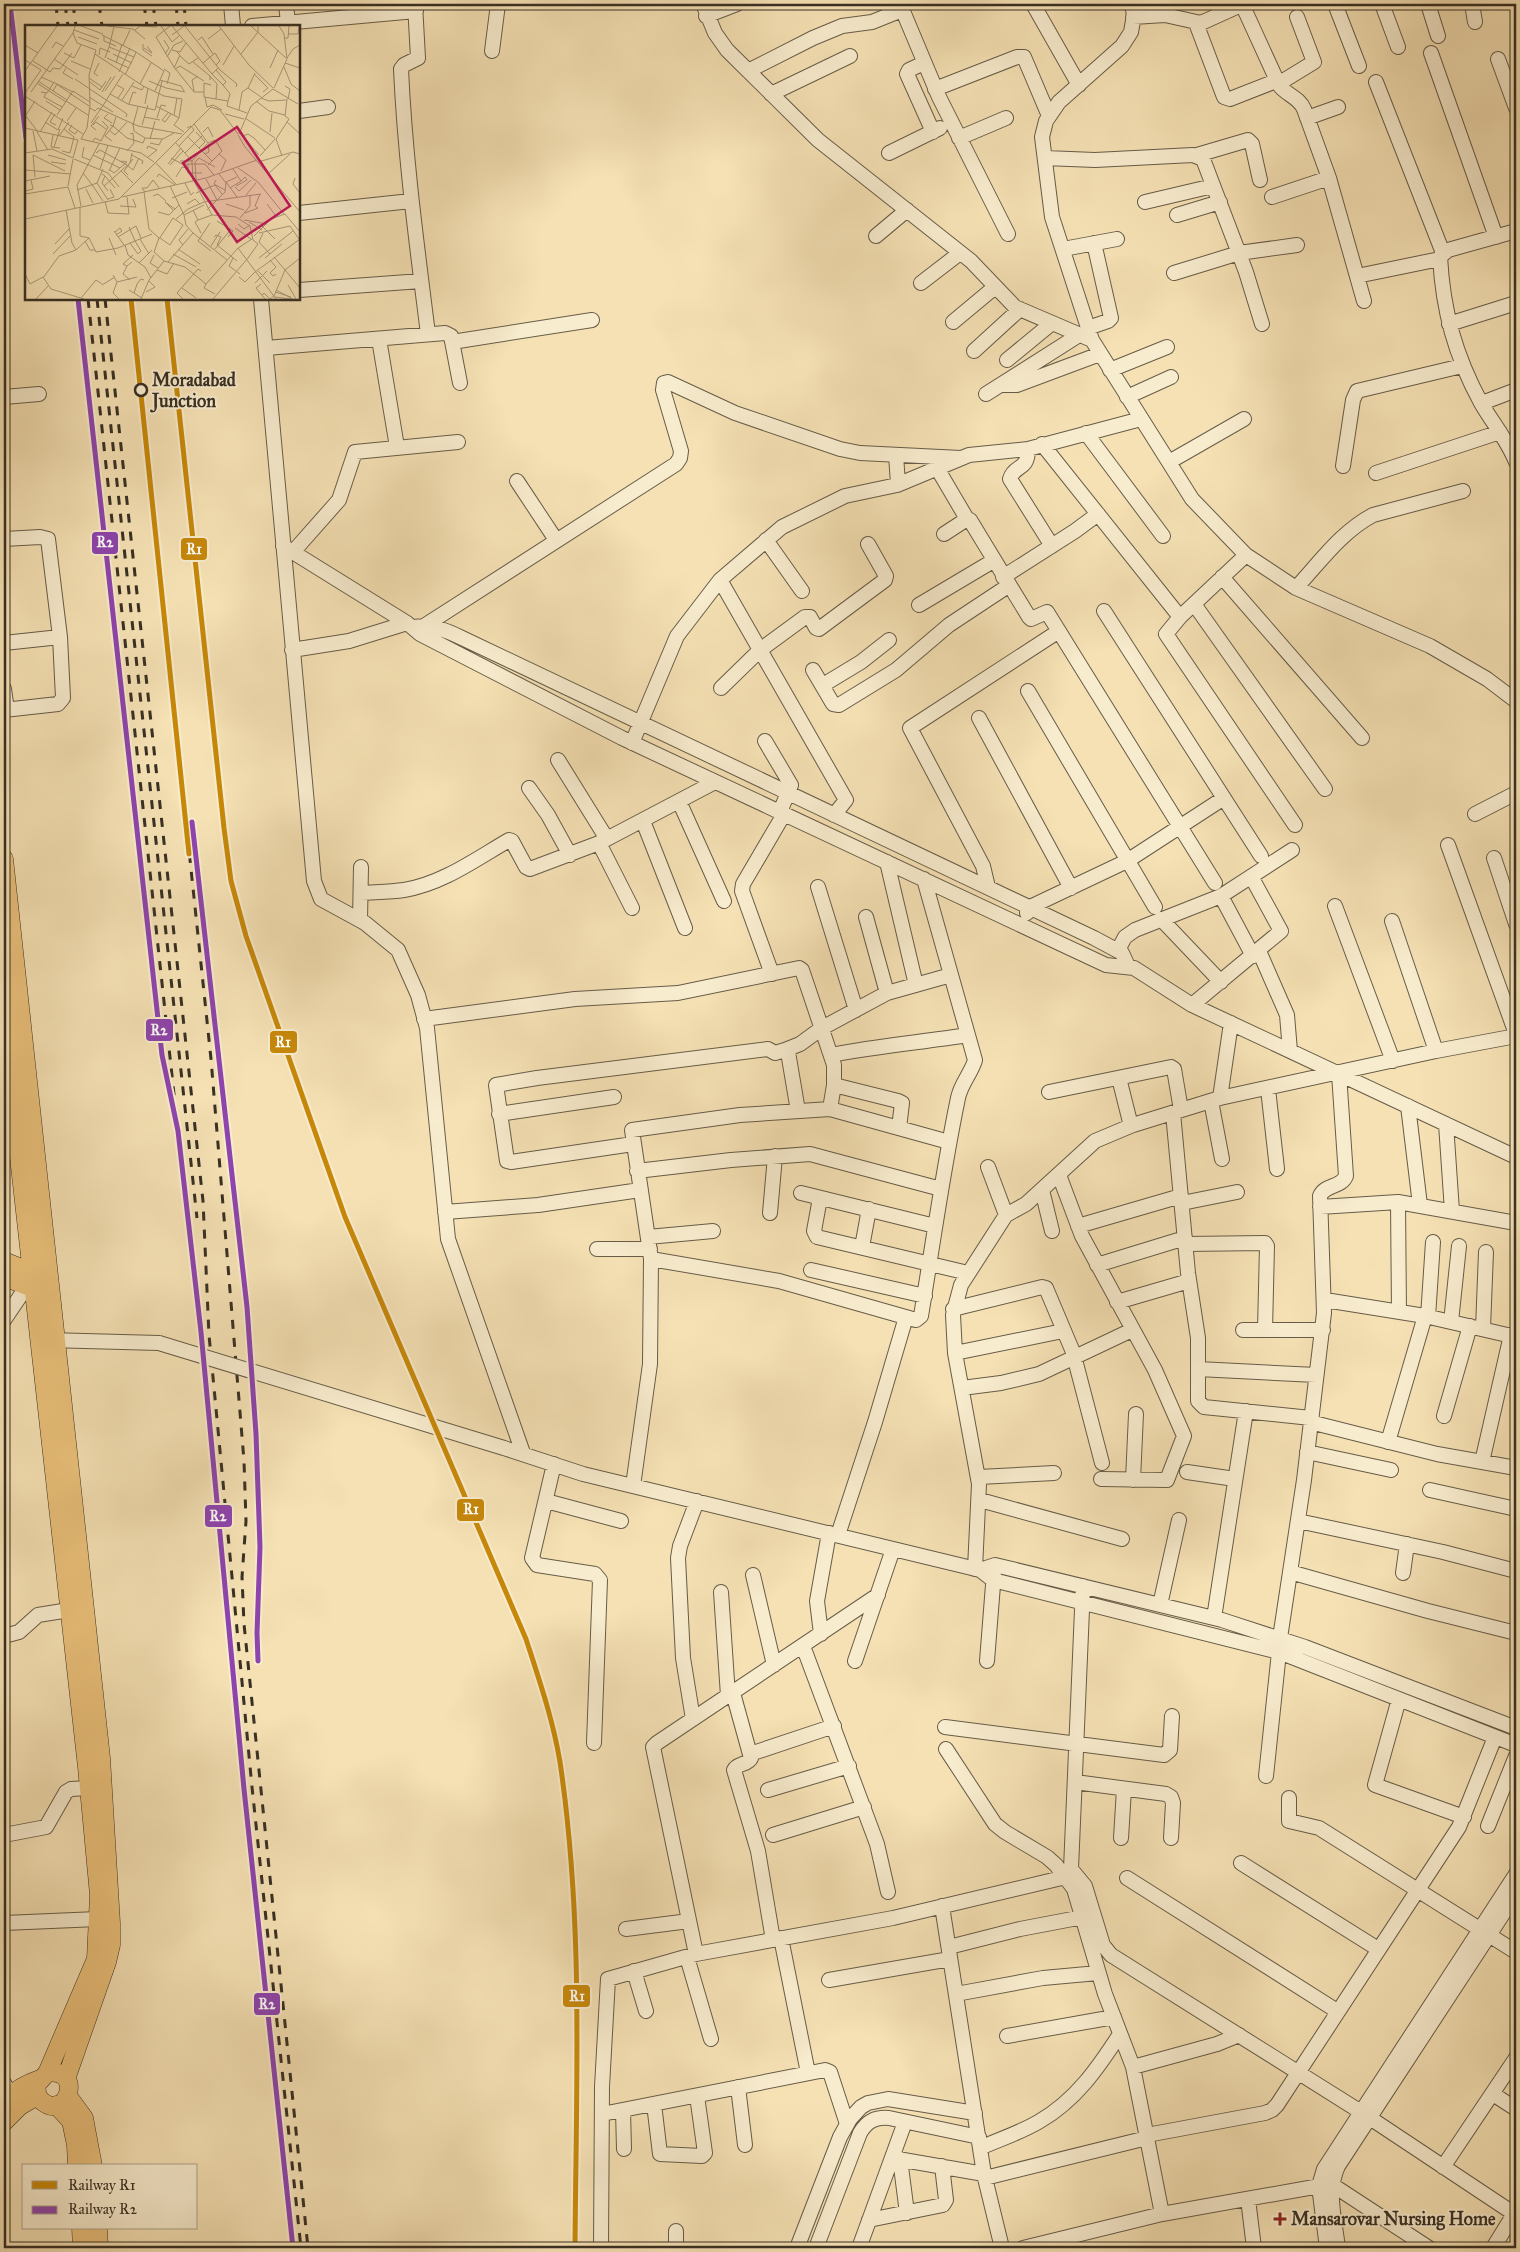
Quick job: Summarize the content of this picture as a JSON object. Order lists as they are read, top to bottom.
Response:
{
  "places": {
    "other": ["Moradabad Junction"],
    "health": ["Mansarovar Nursing Home"]
  },
  "lines": ["rail line R2", "rail line R1"],
  "legend": ["Railway R1", "Railway R2"]
}
